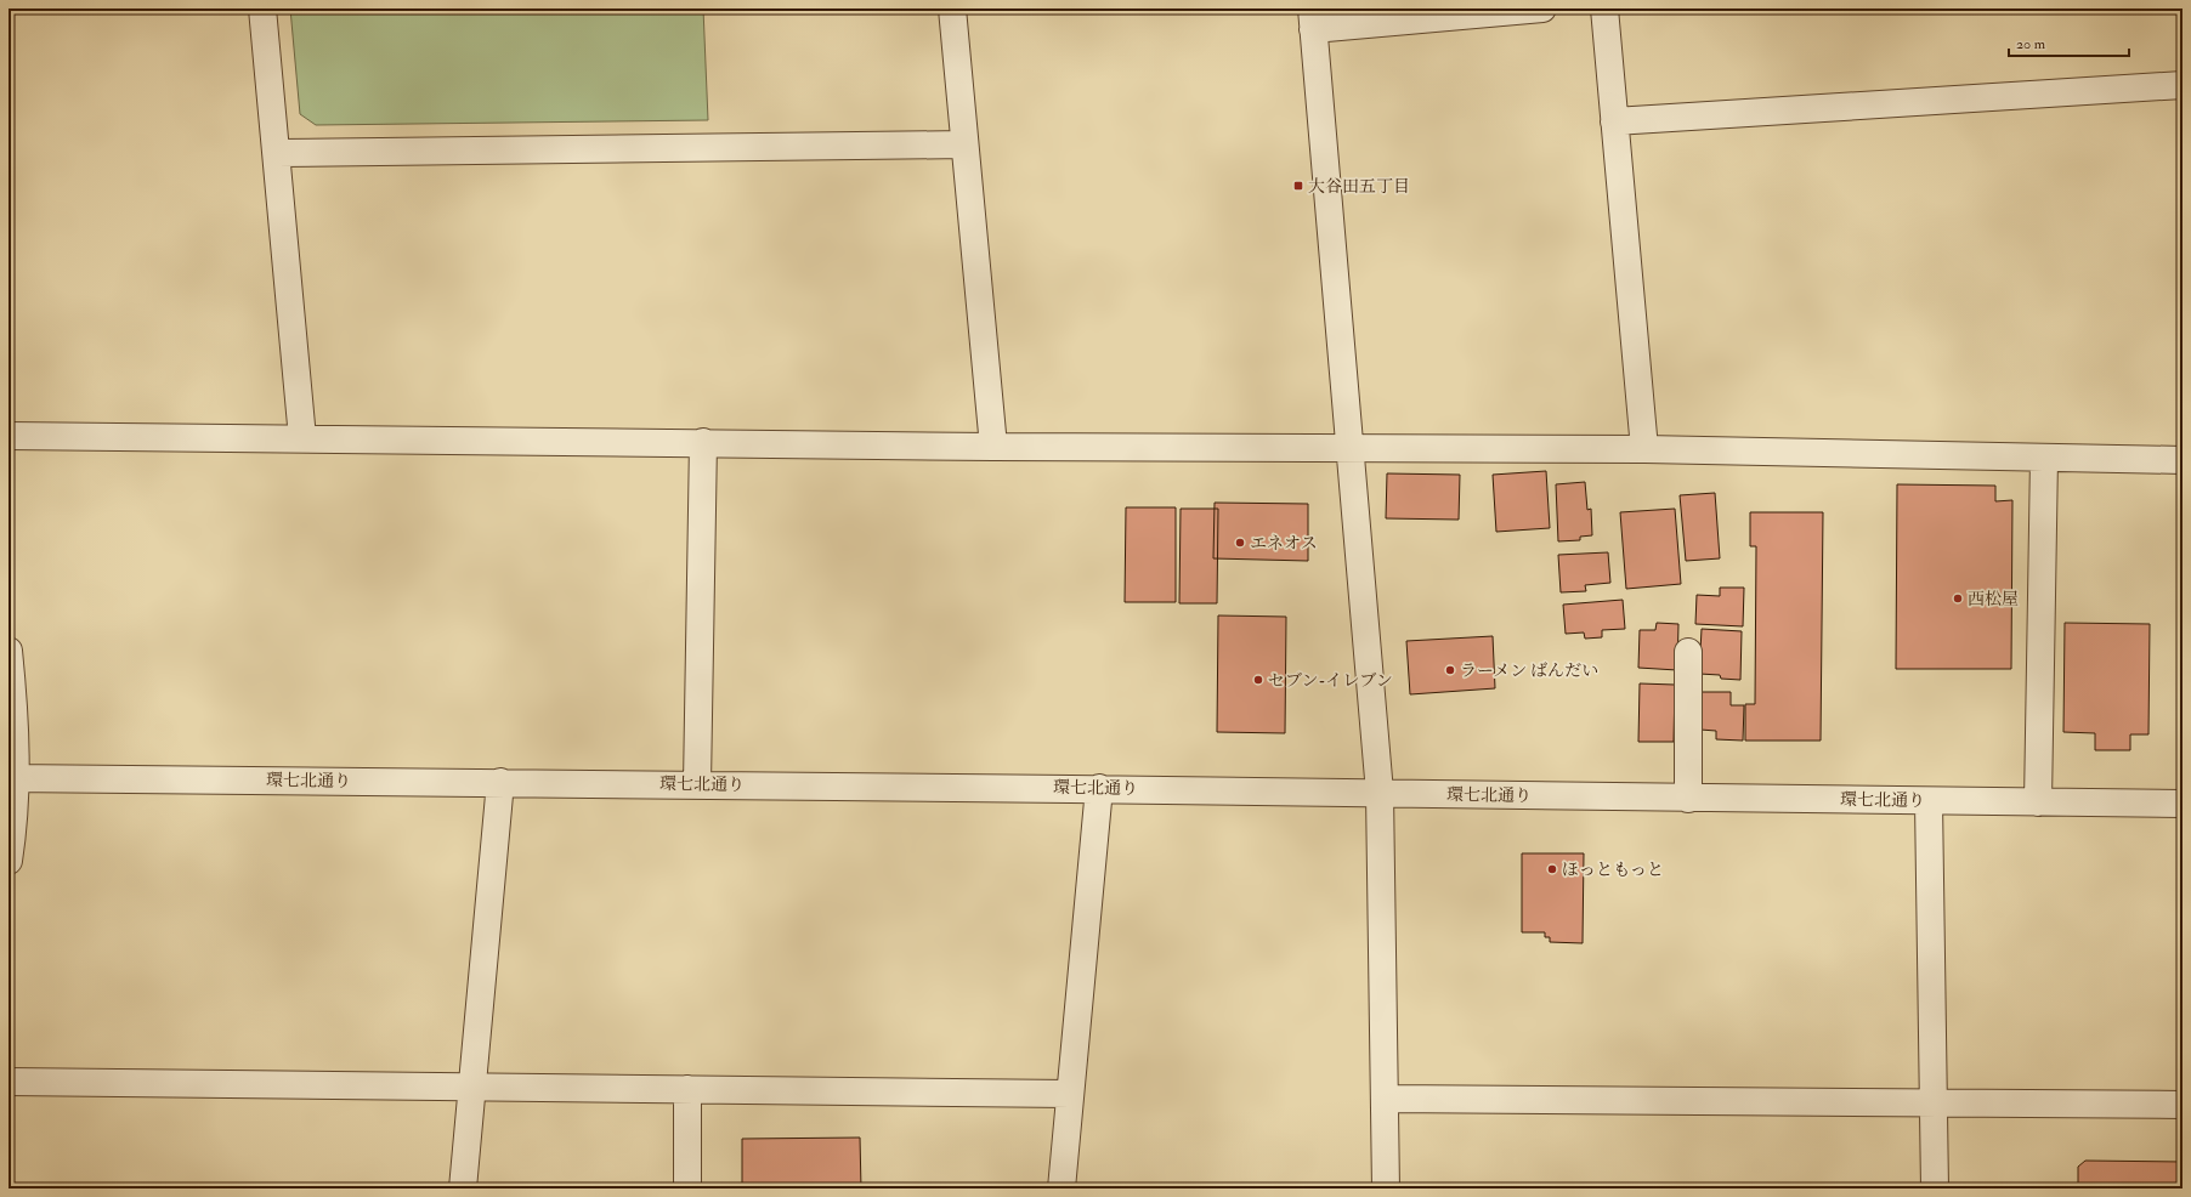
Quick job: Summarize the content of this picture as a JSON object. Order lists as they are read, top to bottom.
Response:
{
  "streets": {
    "street": ["環七北通り"]
  },
  "places": {
    "transit": ["大谷田五丁目"],
    "other": [
      "エネオス",
      "西松屋",
      "ラーメン ばんだい",
      "セブン-イレブン",
      "ほっともっと"
    ]
  },
  "scale_bar": "20 m"
}
